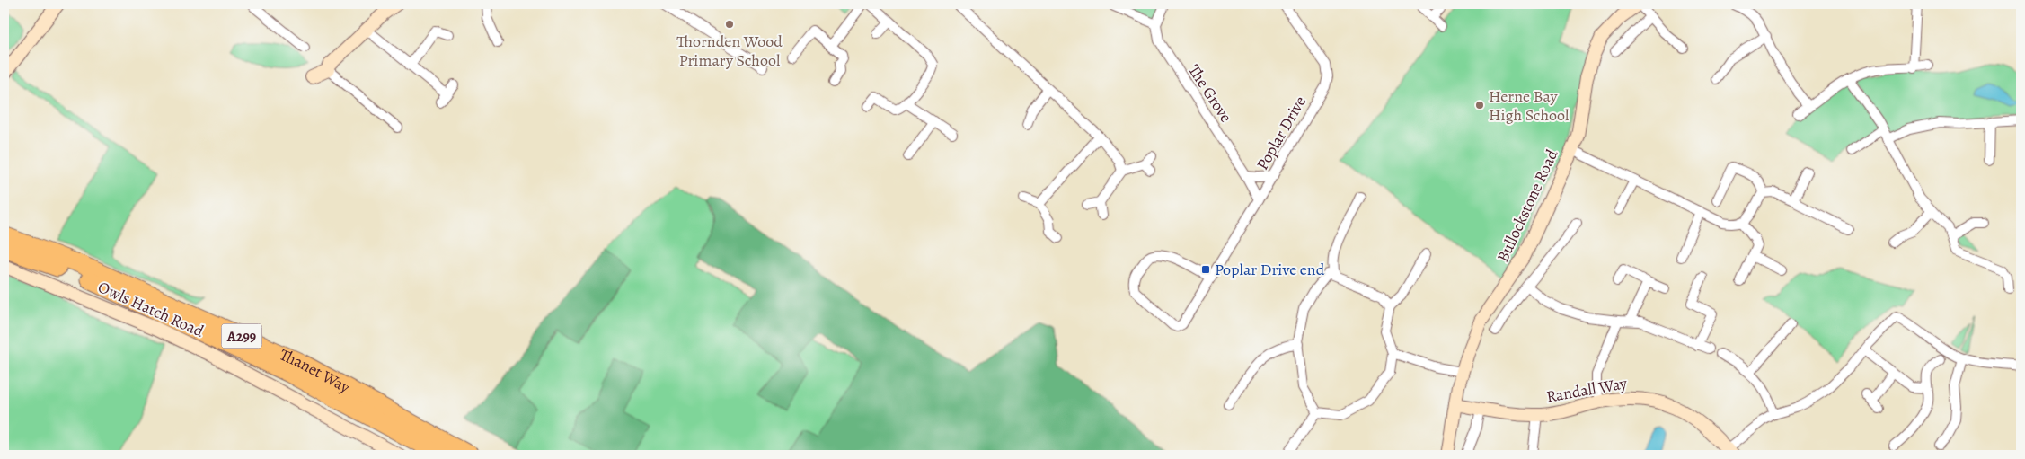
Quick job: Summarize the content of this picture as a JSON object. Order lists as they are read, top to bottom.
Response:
{
  "streets": {
    "highway": ["A299", "Thanet Way"],
    "street": [
      "The Grove",
      "Poplar Drive",
      "Bullockstone Road",
      "Owls Hatch Road",
      "Randall Way"
    ]
  },
  "crossings": [
    ["The Grove", "Poplar Drive"],
    ["Bullockstone Road", "Randall Way"]
  ],
  "places": {
    "other": ["Thornden Wood Primary School", "Herne Bay High School"],
    "transit": ["Poplar Drive end"]
  }
}
